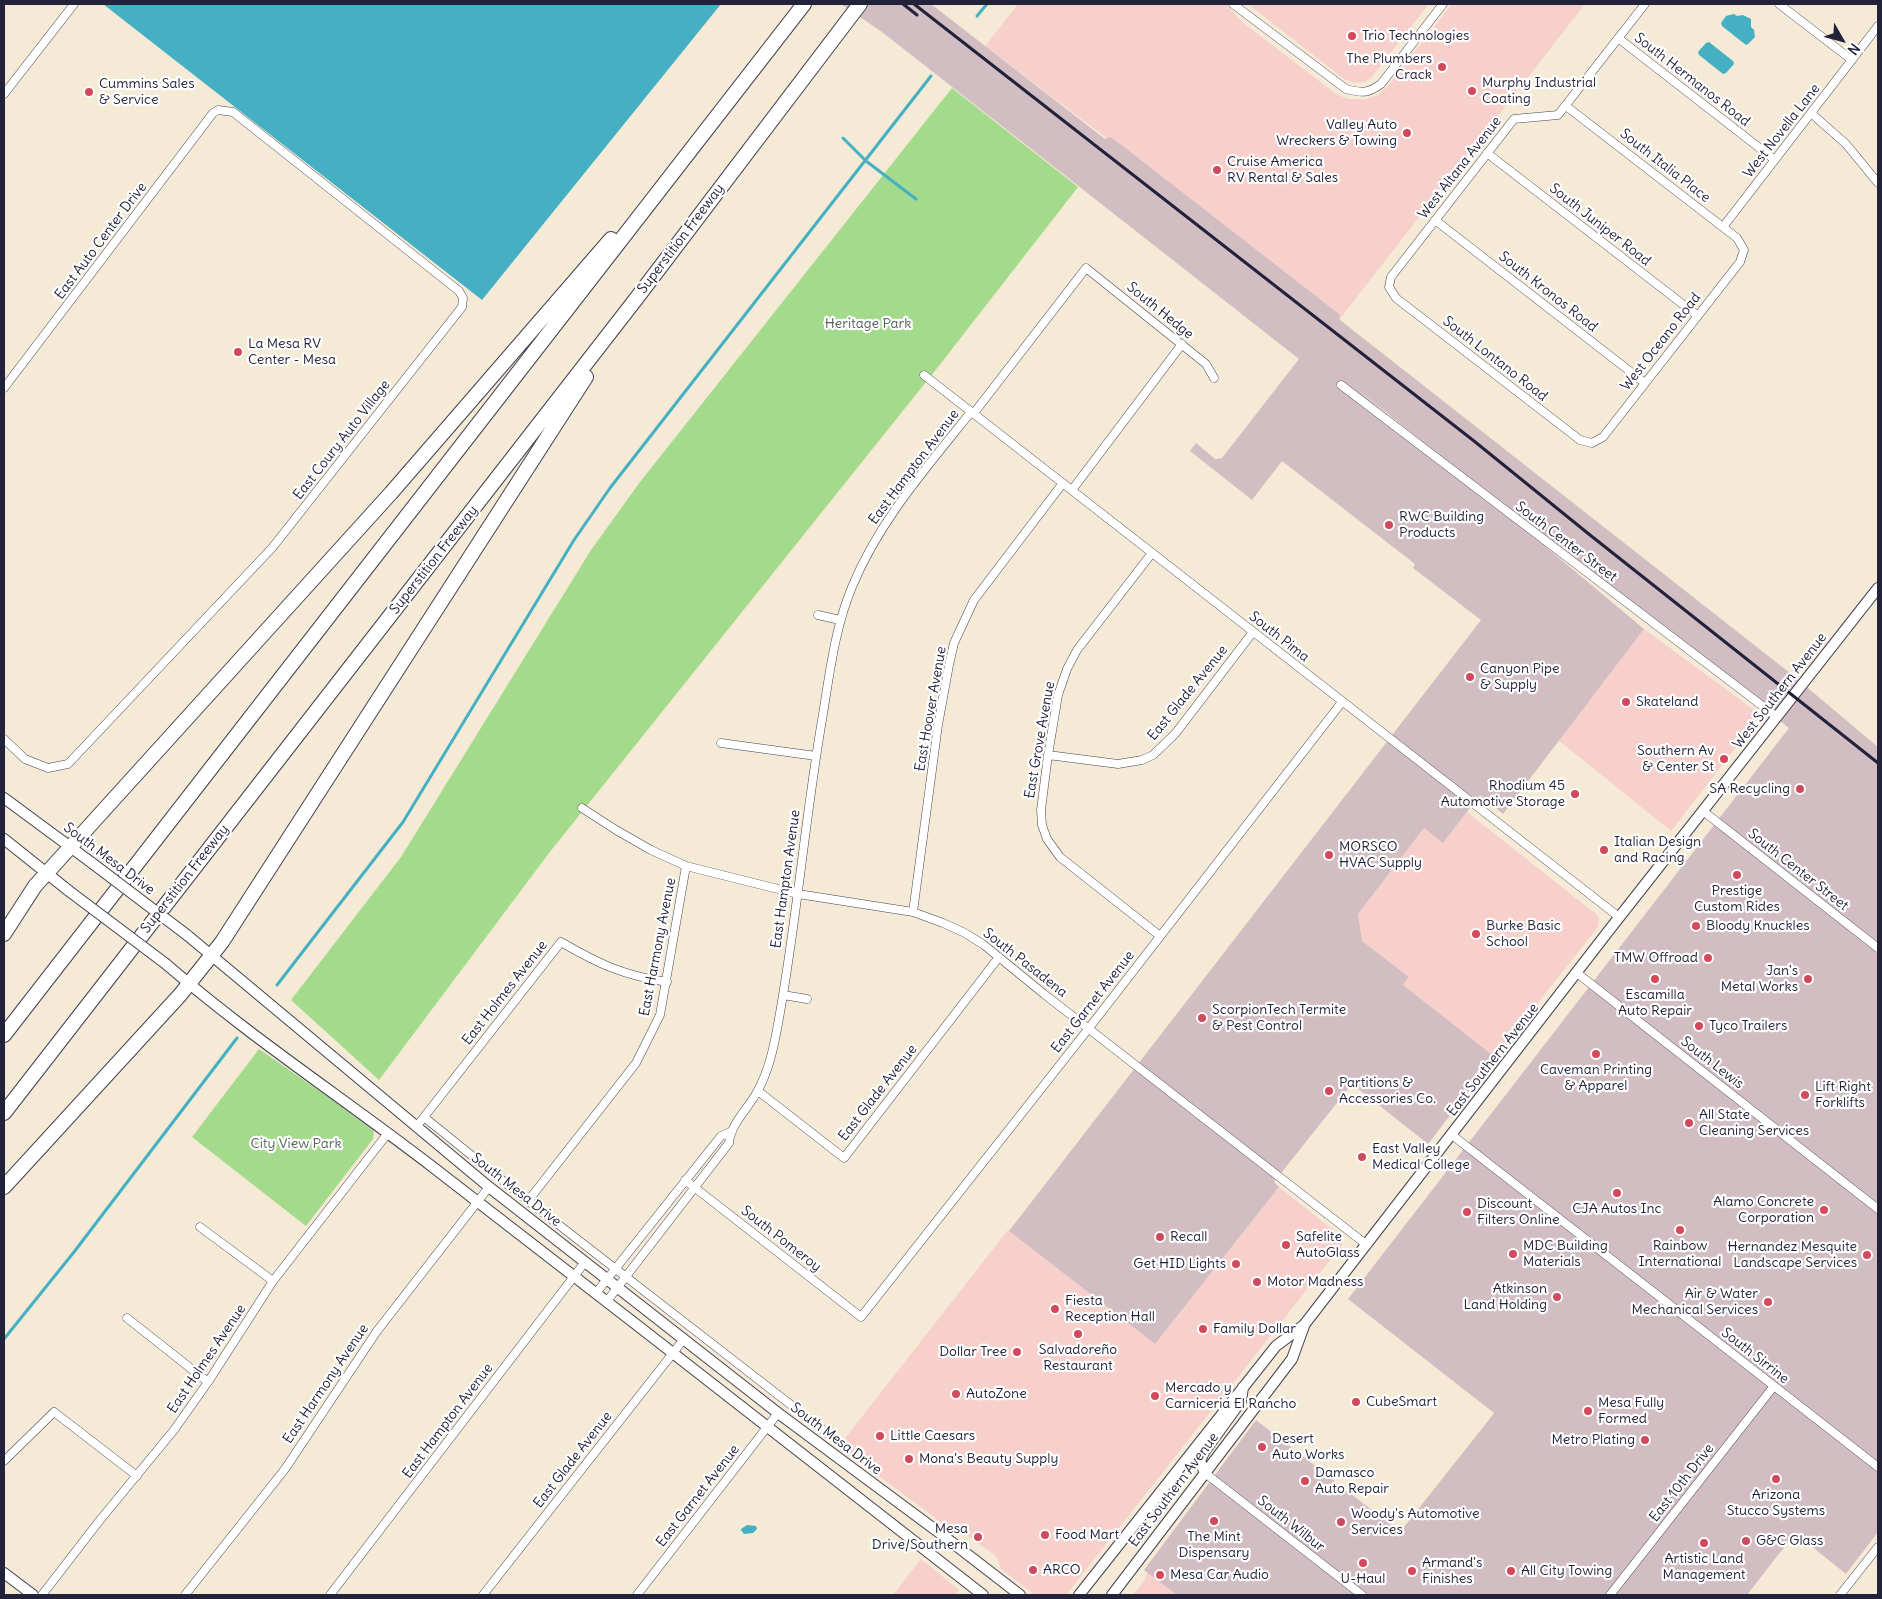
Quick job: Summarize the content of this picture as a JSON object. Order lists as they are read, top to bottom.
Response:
{
  "streets": {
    "highway": ["Superstition Freeway"],
    "main road": ["West Southern Avenue", "South Mesa Drive", "East Southern Avenue"],
    "street": [
      "South Hermanos Road",
      "West Novella Lane",
      "South Italia Place",
      "West Altana Avenue",
      "South Juniper Road",
      "East Auto Center Drive",
      "South Kronos Road",
      "South Hedge",
      "West Oceano Road",
      "South Lontano Road",
      "East Coury Auto Village",
      "East Hampton Avenue",
      "South Center Street",
      "South Pima",
      "East Glade Avenue",
      "East Hoover Avenue",
      "East Grove Avenue",
      "East Harmony Avenue",
      "South Pasadena",
      "East Holmes Avenue",
      "East Garnet Avenue",
      "South Lewis",
      "South Pomeroy",
      "South Sirrine",
      "East 10th Drive",
      "South Wilbur"
    ]
  },
  "crossings": [
    ["South Hermanos Road", "West Novella Lane"],
    ["South Hermanos Road", "West Altana Avenue"],
    ["West Novella Lane", "South Italia Place"],
    ["South Italia Place", "West Altana Avenue"],
    ["South Italia Place", "West Oceano Road"],
    ["West Altana Avenue", "South Juniper Road"],
    ["West Altana Avenue", "South Kronos Road"],
    ["West Altana Avenue", "South Lontano Road"],
    ["South Juniper Road", "West Oceano Road"],
    ["East Auto Center Drive", "East Coury Auto Village"],
    ["South Kronos Road", "West Oceano Road"],
    ["South Hedge", "East Hampton Avenue"],
    ["West Oceano Road", "South Lontano Road"],
    ["East Hampton Avenue", "South Pima"],
    ["East Hampton Avenue", "East Glade Avenue"],
    ["East Hampton Avenue", "South Mesa Drive"],
    ["East Hampton Avenue", "South Pasadena"],
    ["East Hampton Avenue", "South Pomeroy"],
    ["South Center Street", "West Southern Avenue"],
    ["South Center Street", "East Southern Avenue"],
    ["South Pima", "East Glade Avenue"],
    ["South Pima", "East Hoover Avenue"],
    ["South Pima", "East Grove Avenue"],
    ["South Pima", "East Garnet Avenue"],
    ["South Pima", "East Southern Avenue"],
    ["West Southern Avenue", "East Southern Avenue"],
    ["East Glade Avenue", "East Grove Avenue"],
    ["East Glade Avenue", "South Mesa Drive"],
    ["East Glade Avenue", "South Pasadena"],
    ["East Hoover Avenue", "South Pasadena"],
    ["East Grove Avenue", "East Garnet Avenue"],
    ["South Mesa Drive", "East Harmony Avenue"],
    ["South Mesa Drive", "East Holmes Avenue"],
    ["South Mesa Drive", "East Garnet Avenue"],
    ["East Harmony Avenue", "South Pasadena"],
    ["East Harmony Avenue", "East Holmes Avenue"],
    ["South Pasadena", "East Garnet Avenue"],
    ["South Pasadena", "East Southern Avenue"],
    ["East Garnet Avenue", "South Pomeroy"],
    ["East Southern Avenue", "South Lewis"],
    ["East Southern Avenue", "South Sirrine"],
    ["East Southern Avenue", "South Wilbur"],
    ["South Sirrine", "East 10th Drive"]
  ],
  "parks": ["Heritage Park", "City View Park"],
  "places": [
    "Trio Technologies",
    "The Plumbers Crack",
    "Murphy Industrial Coating",
    "Cummins Sales & Service",
    "Valley Auto Wreckers & Towing",
    "Cruise America RV Rental & Sales",
    "La Mesa RV Center - Mesa",
    "RWC Building Products",
    "Canyon Pipe & Supply",
    "Skateland",
    "Southern Av & Center St",
    "SA Recycling",
    "Rhodium 45 Automotive Storage",
    "Italian Design and Racing",
    "MORSCO HVAC Supply",
    "Prestige Custom Rides",
    "Bloody Knuckles",
    "Burke Basic School",
    "TMW Offroad",
    "Escamilla Auto Repair",
    "Jan's Metal Works",
    "ScorpionTech Termite & Pest Control",
    "Tyco Trailers",
    "Caveman Printing & Apparel",
    "Partitions & Accessories Co.",
    "Lift Right Forklifts",
    "All State Cleaning Services",
    "East Valley Medical College",
    "CJA Autos Inc",
    "Alamo Concrete Corporation",
    "Discount Filters Online",
    "Rainbow International",
    "Recall",
    "Safelite AutoGlass",
    "MDC Building Materials",
    "Hernandez Mesquite Landscape Services",
    "Get HID Lights",
    "Motor Madness",
    "Atkinson Land Holding",
    "Air & Water Mechanical Services",
    "Fiesta Reception Hall",
    "Family Dollar",
    "Salvadoreño Restaurant",
    "Dollar Tree",
    "AutoZone",
    "Mercado y Carniceria El Rancho",
    "CubeSmart",
    "Mesa Fully Formed",
    "Little Caesars",
    "Metro Plating",
    "Desert Auto Works",
    "Mona's Beauty Supply",
    "Arizona Stucco Systems",
    "Damasco Auto Repair",
    "The Mint Dispensary",
    "Woody's Automotive Services",
    "Food Mart",
    "Mesa Drive/Southern",
    "G&C Glass",
    "Artistic Land Management",
    "U-Haul",
    "ARCO",
    "Armand's Finishes",
    "All City Towing",
    "Mesa Car Audio"
  ],
  "north": "bottom right"
}
